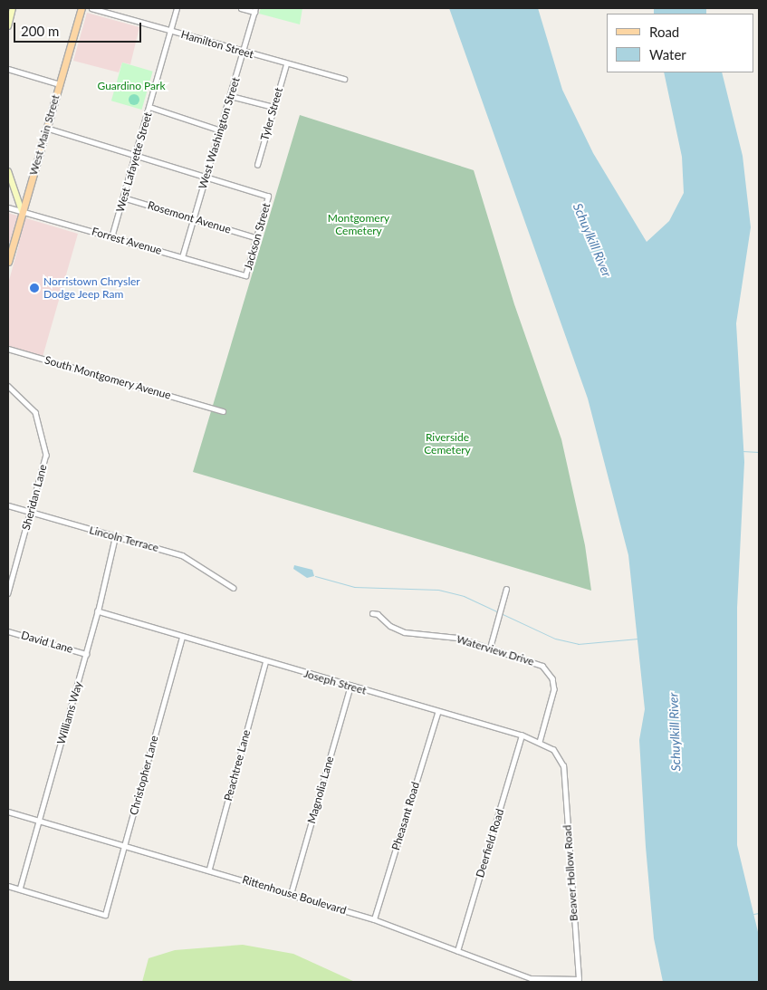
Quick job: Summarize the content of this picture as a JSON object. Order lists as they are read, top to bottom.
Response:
{
  "streets": {
    "main road": ["West Main Street"],
    "street": [
      "Hamilton Street",
      "Tyler Street",
      "West Washington Street",
      "West Lafayette Street",
      "Rosemont Avenue",
      "Jackson Street",
      "Forrest Avenue",
      "South Montgomery Avenue",
      "Sheridan Lane",
      "Lincoln Terrace",
      "David Lane",
      "Waterview Drive",
      "Joseph Street",
      "Williams Way",
      "Peachtree Lane",
      "Christopher Lane",
      "Magnolia Lane",
      "Pheasant Road",
      "Deerfield Road",
      "Beaver Hollow Road",
      "Rittenhouse Boulevard"
    ]
  },
  "crossings": [
    ["Hamilton Street", "Tyler Street"],
    ["Hamilton Street", "West Washington Street"],
    ["Hamilton Street", "West Lafayette Street"],
    ["West Washington Street", "Rosemont Avenue"],
    ["West Washington Street", "Jackson Street"],
    ["West Washington Street", "Forrest Avenue"],
    ["West Main Street", "Forrest Avenue"],
    ["West Lafayette Street", "Rosemont Avenue"],
    ["West Lafayette Street", "Forrest Avenue"],
    ["Rosemont Avenue", "Jackson Street"],
    ["Jackson Street", "Forrest Avenue"],
    ["Sheridan Lane", "Lincoln Terrace"],
    ["Lincoln Terrace", "Williams Way"],
    ["David Lane", "Williams Way"],
    ["Waterview Drive", "Joseph Street"],
    ["Joseph Street", "Williams Way"],
    ["Joseph Street", "Peachtree Lane"],
    ["Joseph Street", "Christopher Lane"],
    ["Joseph Street", "Magnolia Lane"],
    ["Joseph Street", "Pheasant Road"],
    ["Joseph Street", "Deerfield Road"],
    ["Joseph Street", "Beaver Hollow Road"],
    ["Williams Way", "Christopher Lane"],
    ["Williams Way", "Rittenhouse Boulevard"],
    ["Peachtree Lane", "Rittenhouse Boulevard"],
    ["Christopher Lane", "Rittenhouse Boulevard"],
    ["Magnolia Lane", "Rittenhouse Boulevard"],
    ["Pheasant Road", "Rittenhouse Boulevard"],
    ["Deerfield Road", "Rittenhouse Boulevard"],
    ["Beaver Hollow Road", "Rittenhouse Boulevard"]
  ],
  "water": ["Schuylkill River"],
  "parks": ["Guardino Park", "Montgomery Cemetery", "Riverside Cemetery"],
  "places": ["Norristown Chrysler Dodge Jeep Ram"],
  "legend": ["Road", "Water"],
  "scale_bar": "200 m"
}
